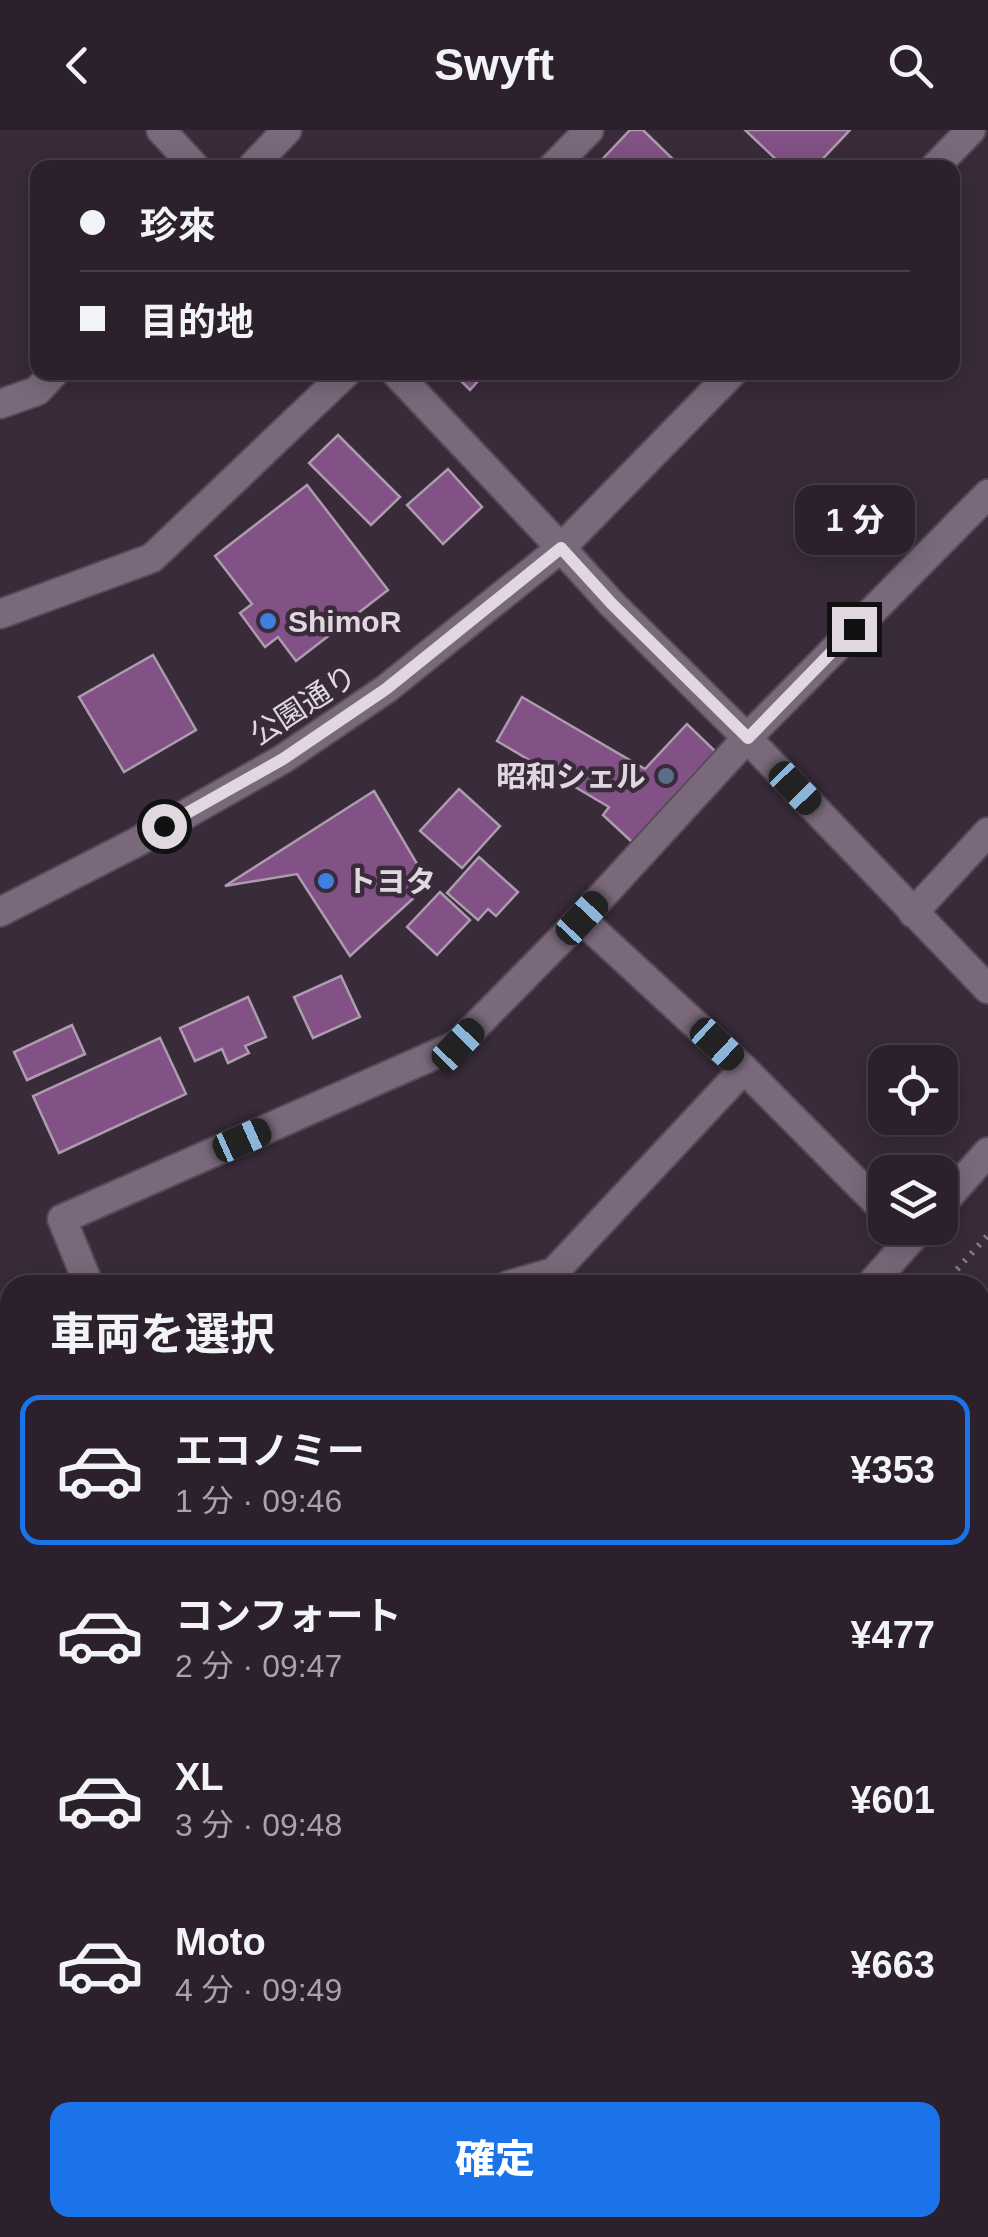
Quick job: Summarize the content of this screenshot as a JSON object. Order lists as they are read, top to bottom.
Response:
{
  "streets": {
    "street": ["公園通り"]
  },
  "places": ["ShimoR", "昭和シェル", "トヨタ"],
  "page": {
    "header": "Swyft",
    "banner": ["珍來", "目的地"],
    "bubble": "1 分",
    "heading": "車両を選択",
    "list": [
      {
        "name": "エコノミー",
        "note": "1 分 · 09:46",
        "value": "¥353"
      },
      {
        "name": "コンフォート",
        "note": "2 分 · 09:47",
        "value": "¥477"
      },
      {
        "name": "XL",
        "note": "3 分 · 09:48",
        "value": "¥601"
      },
      {
        "name": "Moto",
        "note": "4 分 · 09:49",
        "value": "¥663"
      }
    ],
    "buttons": "確定"
  }
}
